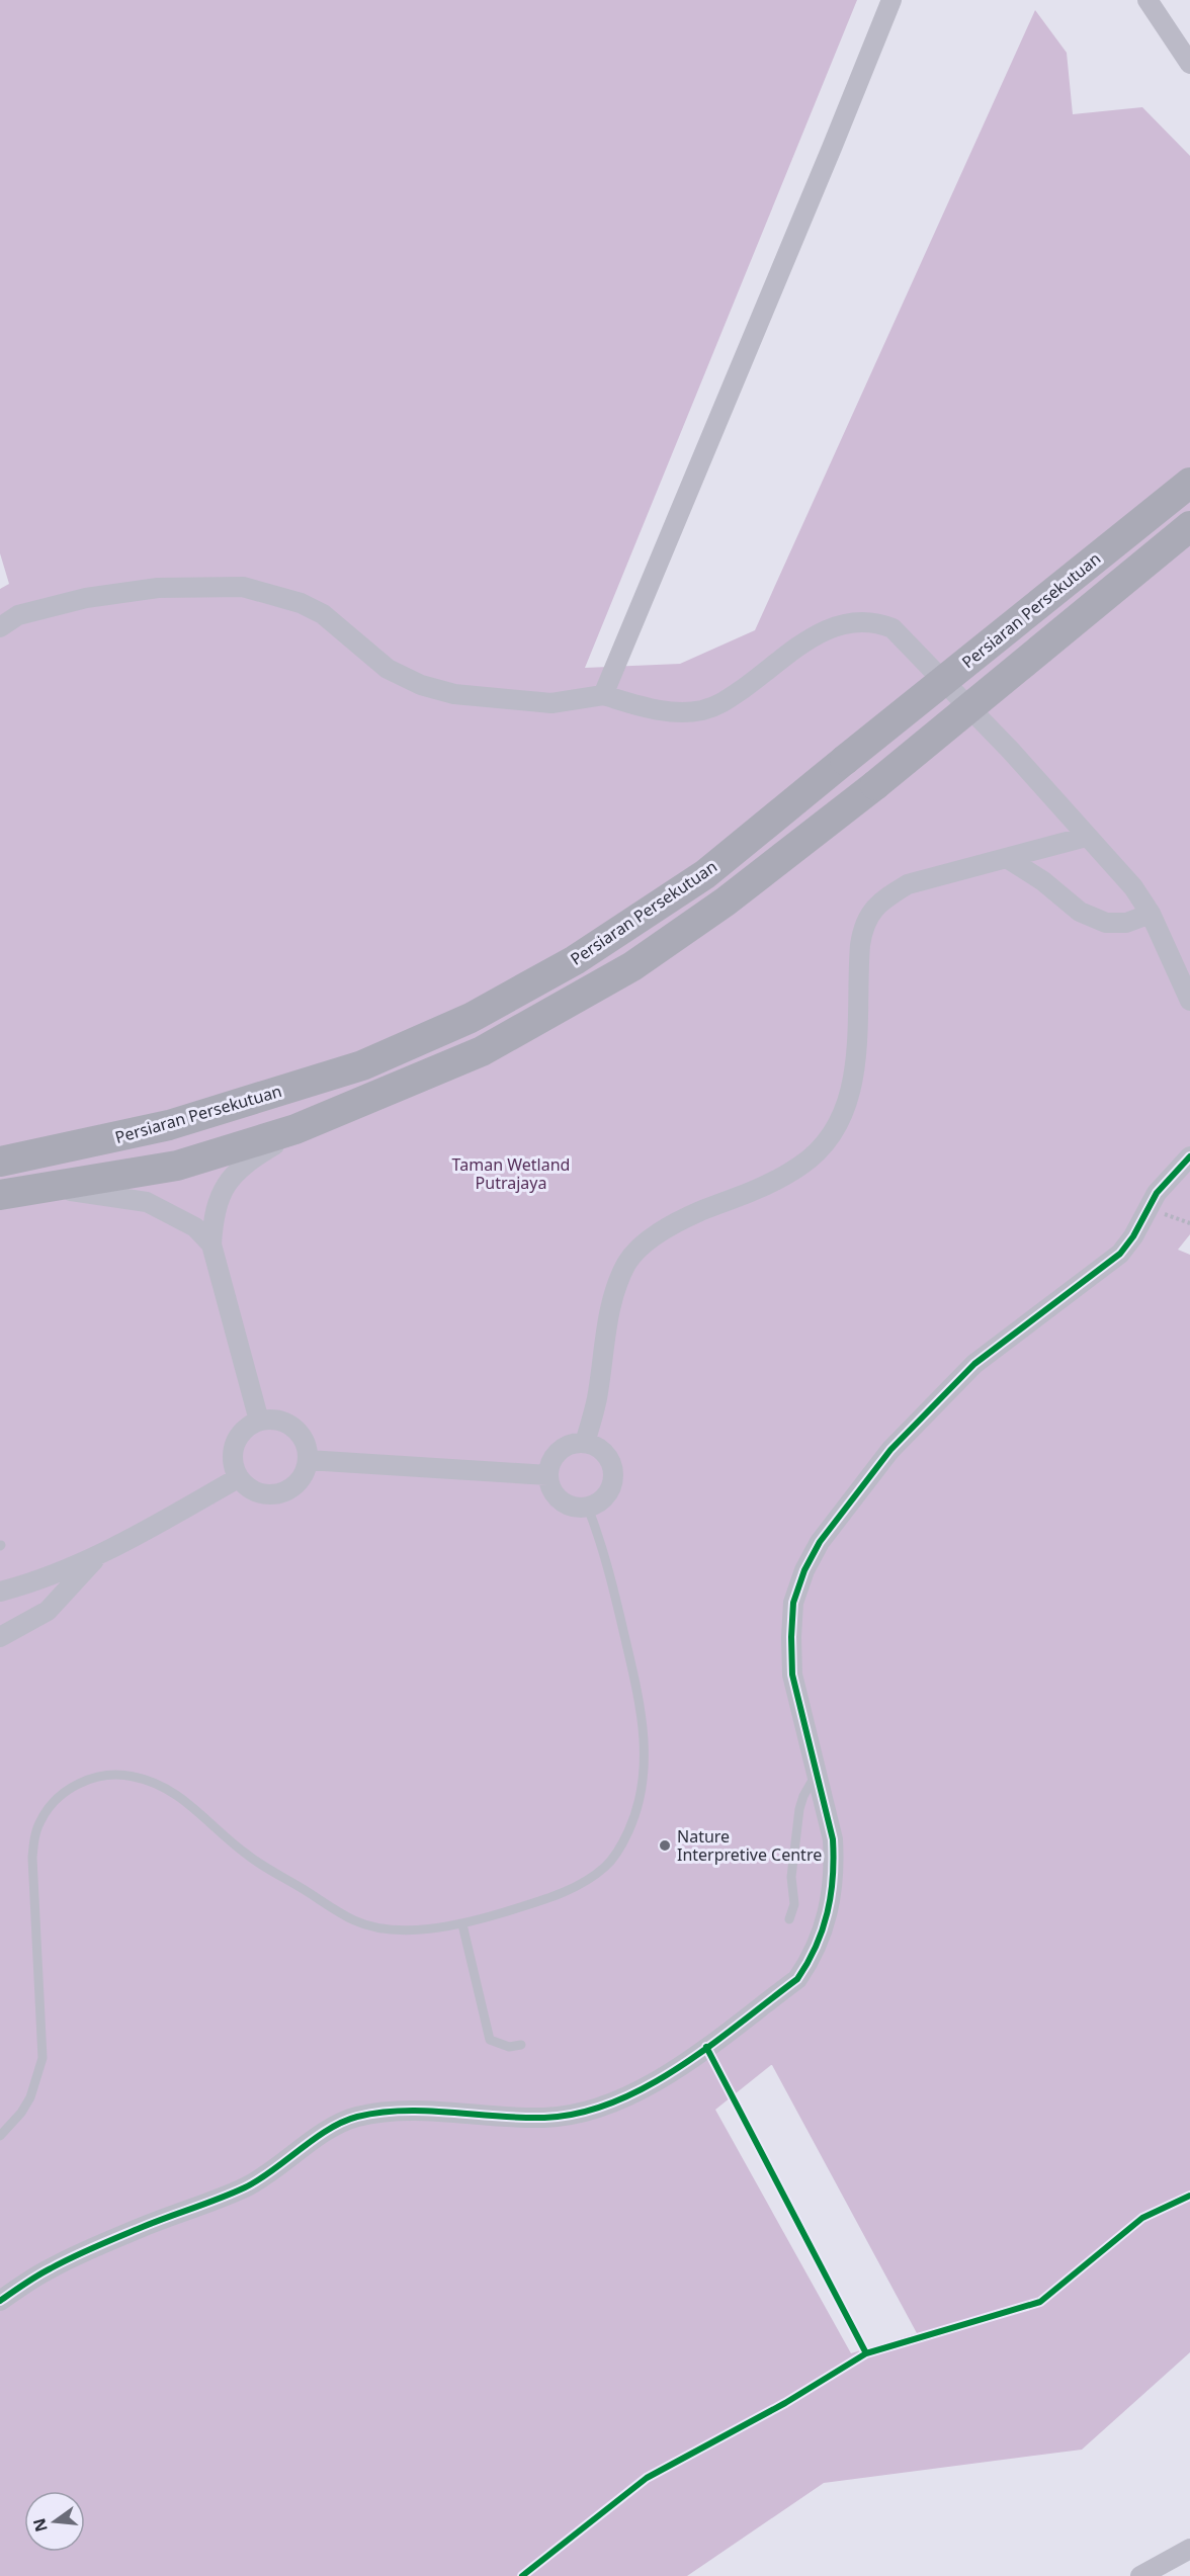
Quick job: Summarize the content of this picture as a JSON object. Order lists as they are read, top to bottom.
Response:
{
  "streets": {
    "main road": ["Persiaran Persekutuan"]
  },
  "parks": ["Taman Wetland Putrajaya"],
  "places": ["Nature Interpretive Centre"],
  "north": "left"
}
